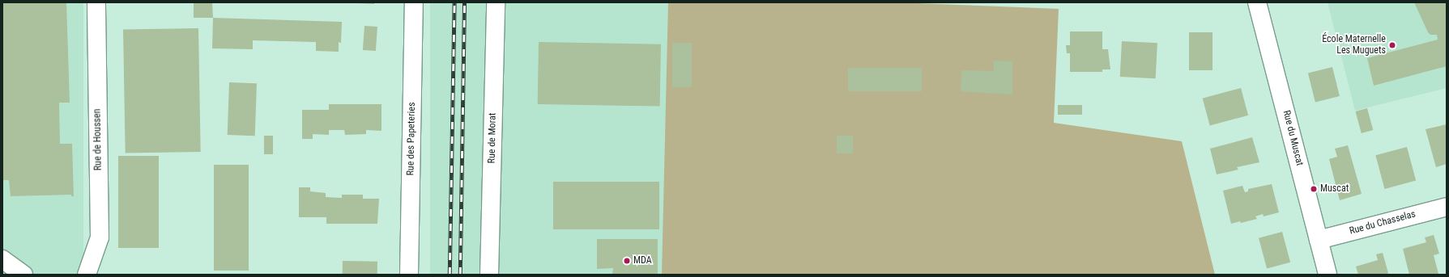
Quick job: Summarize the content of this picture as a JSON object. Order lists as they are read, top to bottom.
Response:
{
  "streets": {
    "street": [
      "Rue de Morat",
      "Rue du Muscat",
      "Rue des Papeteries",
      "Rue de Houssen",
      "Rue du Chasselas"
    ]
  },
  "crossings": [
    ["Rue du Muscat", "Rue du Chasselas"]
  ],
  "places": ["École Maternelle Les Muguets", "Muscat", "MDA"]
}
